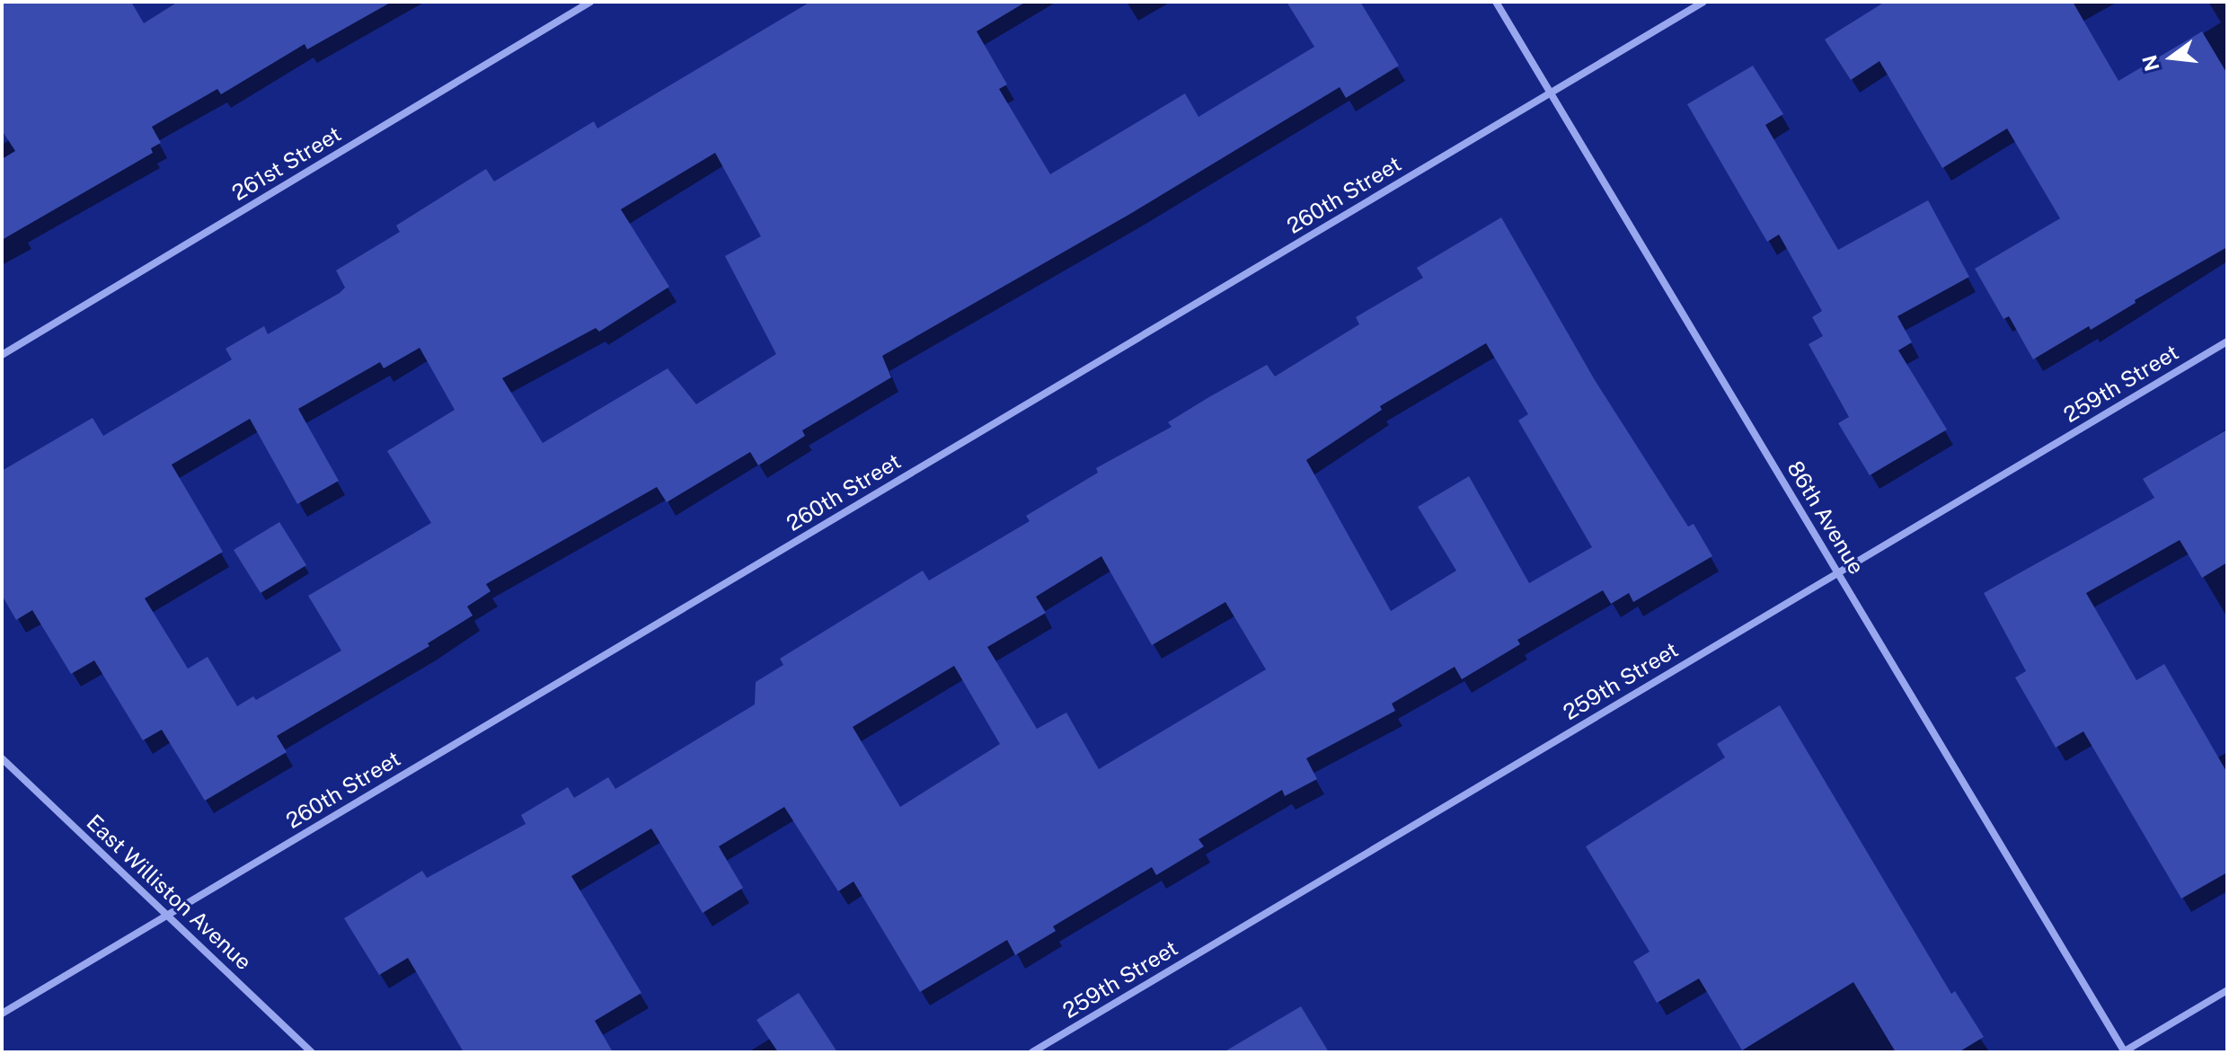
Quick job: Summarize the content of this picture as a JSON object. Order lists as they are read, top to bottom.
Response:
{
  "streets": {
    "street": [
      "261st Street",
      "260th Street",
      "259th Street",
      "86th Avenue",
      "East Williston Avenue"
    ]
  },
  "crossings": [
    ["260th Street", "86th Avenue"],
    ["260th Street", "East Williston Avenue"],
    ["259th Street", "86th Avenue"]
  ],
  "north": "left"
}
